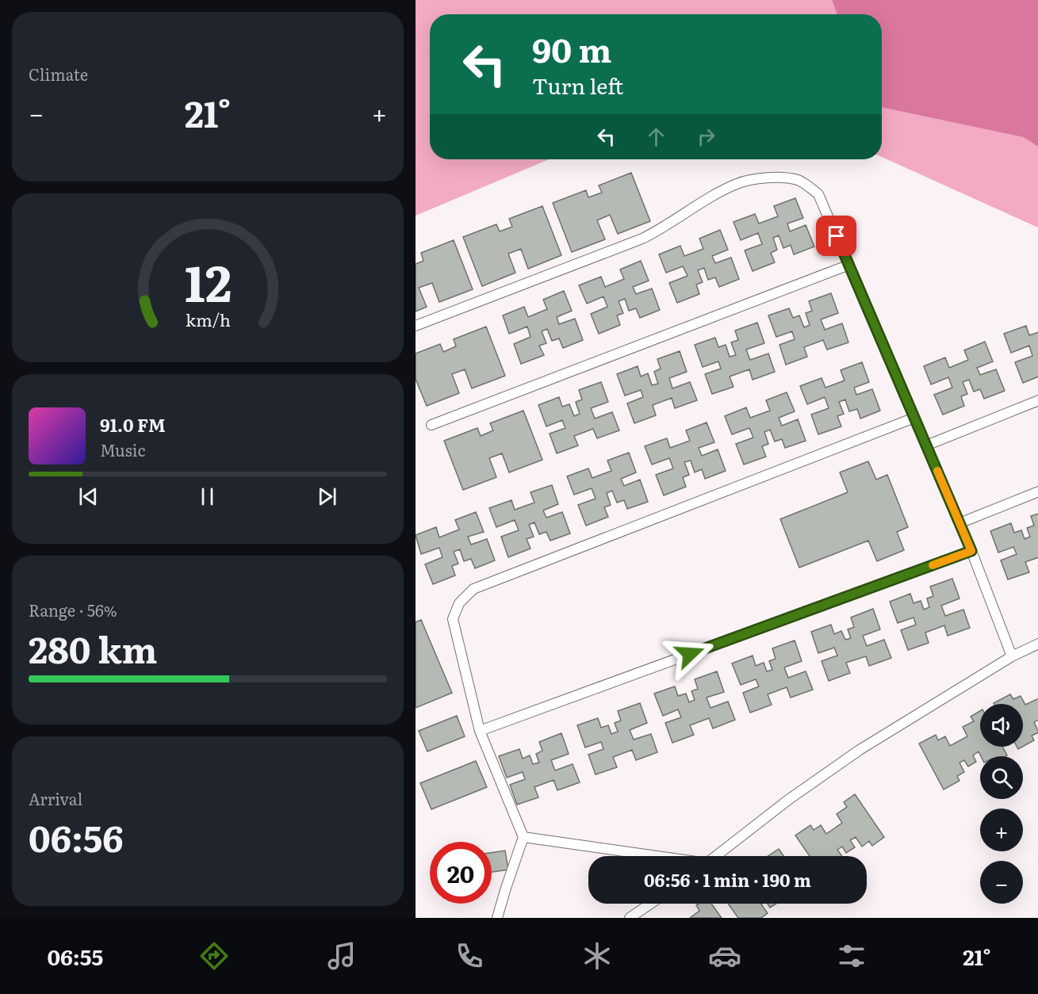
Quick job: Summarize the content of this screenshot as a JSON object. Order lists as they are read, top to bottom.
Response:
{
  "page": {
    "tile": [
      "Climate",
      ["Range · 56%", "280 km"],
      ["Arrival", "06:56"]
    ],
    "turn": ["90 m", "Turn left"],
    "heat": ["−", "21°", "+"],
    "song": ["91.0 FM", "Music"],
    "map_buttons": ["+", "−"],
    "limit": "20",
    "trip": "06:56 · 1 min · 190 m",
    "tabs": ["06:55", "21°"],
    "gauge": ["12", "km/h"]
  }
}
